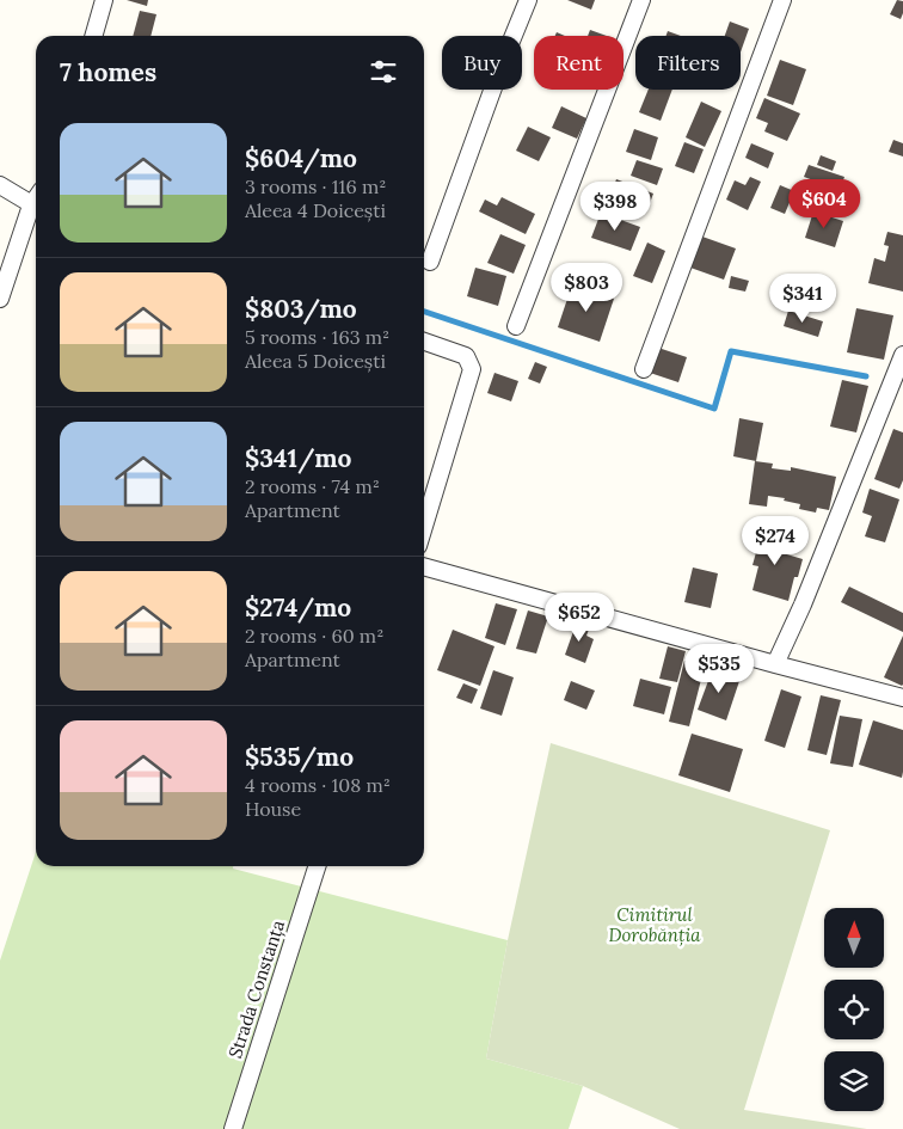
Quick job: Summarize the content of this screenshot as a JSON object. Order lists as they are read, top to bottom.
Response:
{
  "streets": {
    "street": ["Strada Constanța"]
  },
  "parks": ["Cimitirul Dorobănția"],
  "north": "top",
  "page": {
    "chip": ["Buy", "Rent", "Filters"],
    "heading": "7 homes",
    "list": [
      {
        "name": "$604/mo",
        "note": "3 rooms · 116 m² · Aleea 4 Doicești"
      },
      {
        "name": "$803/mo",
        "note": "5 rooms · 163 m² · Aleea 5 Doicești"
      },
      {
        "name": "$341/mo",
        "note": "2 rooms · 74 m² · Apartment"
      },
      {
        "name": "$274/mo",
        "note": "2 rooms · 60 m² · Apartment"
      },
      {
        "name": "$535/mo",
        "note": "4 rooms · 108 m² · House"
      }
    ],
    "price": [
      "$604",
      "$398",
      "$803",
      "$341",
      "$274",
      "$652",
      "$535"
    ]
  }
}
